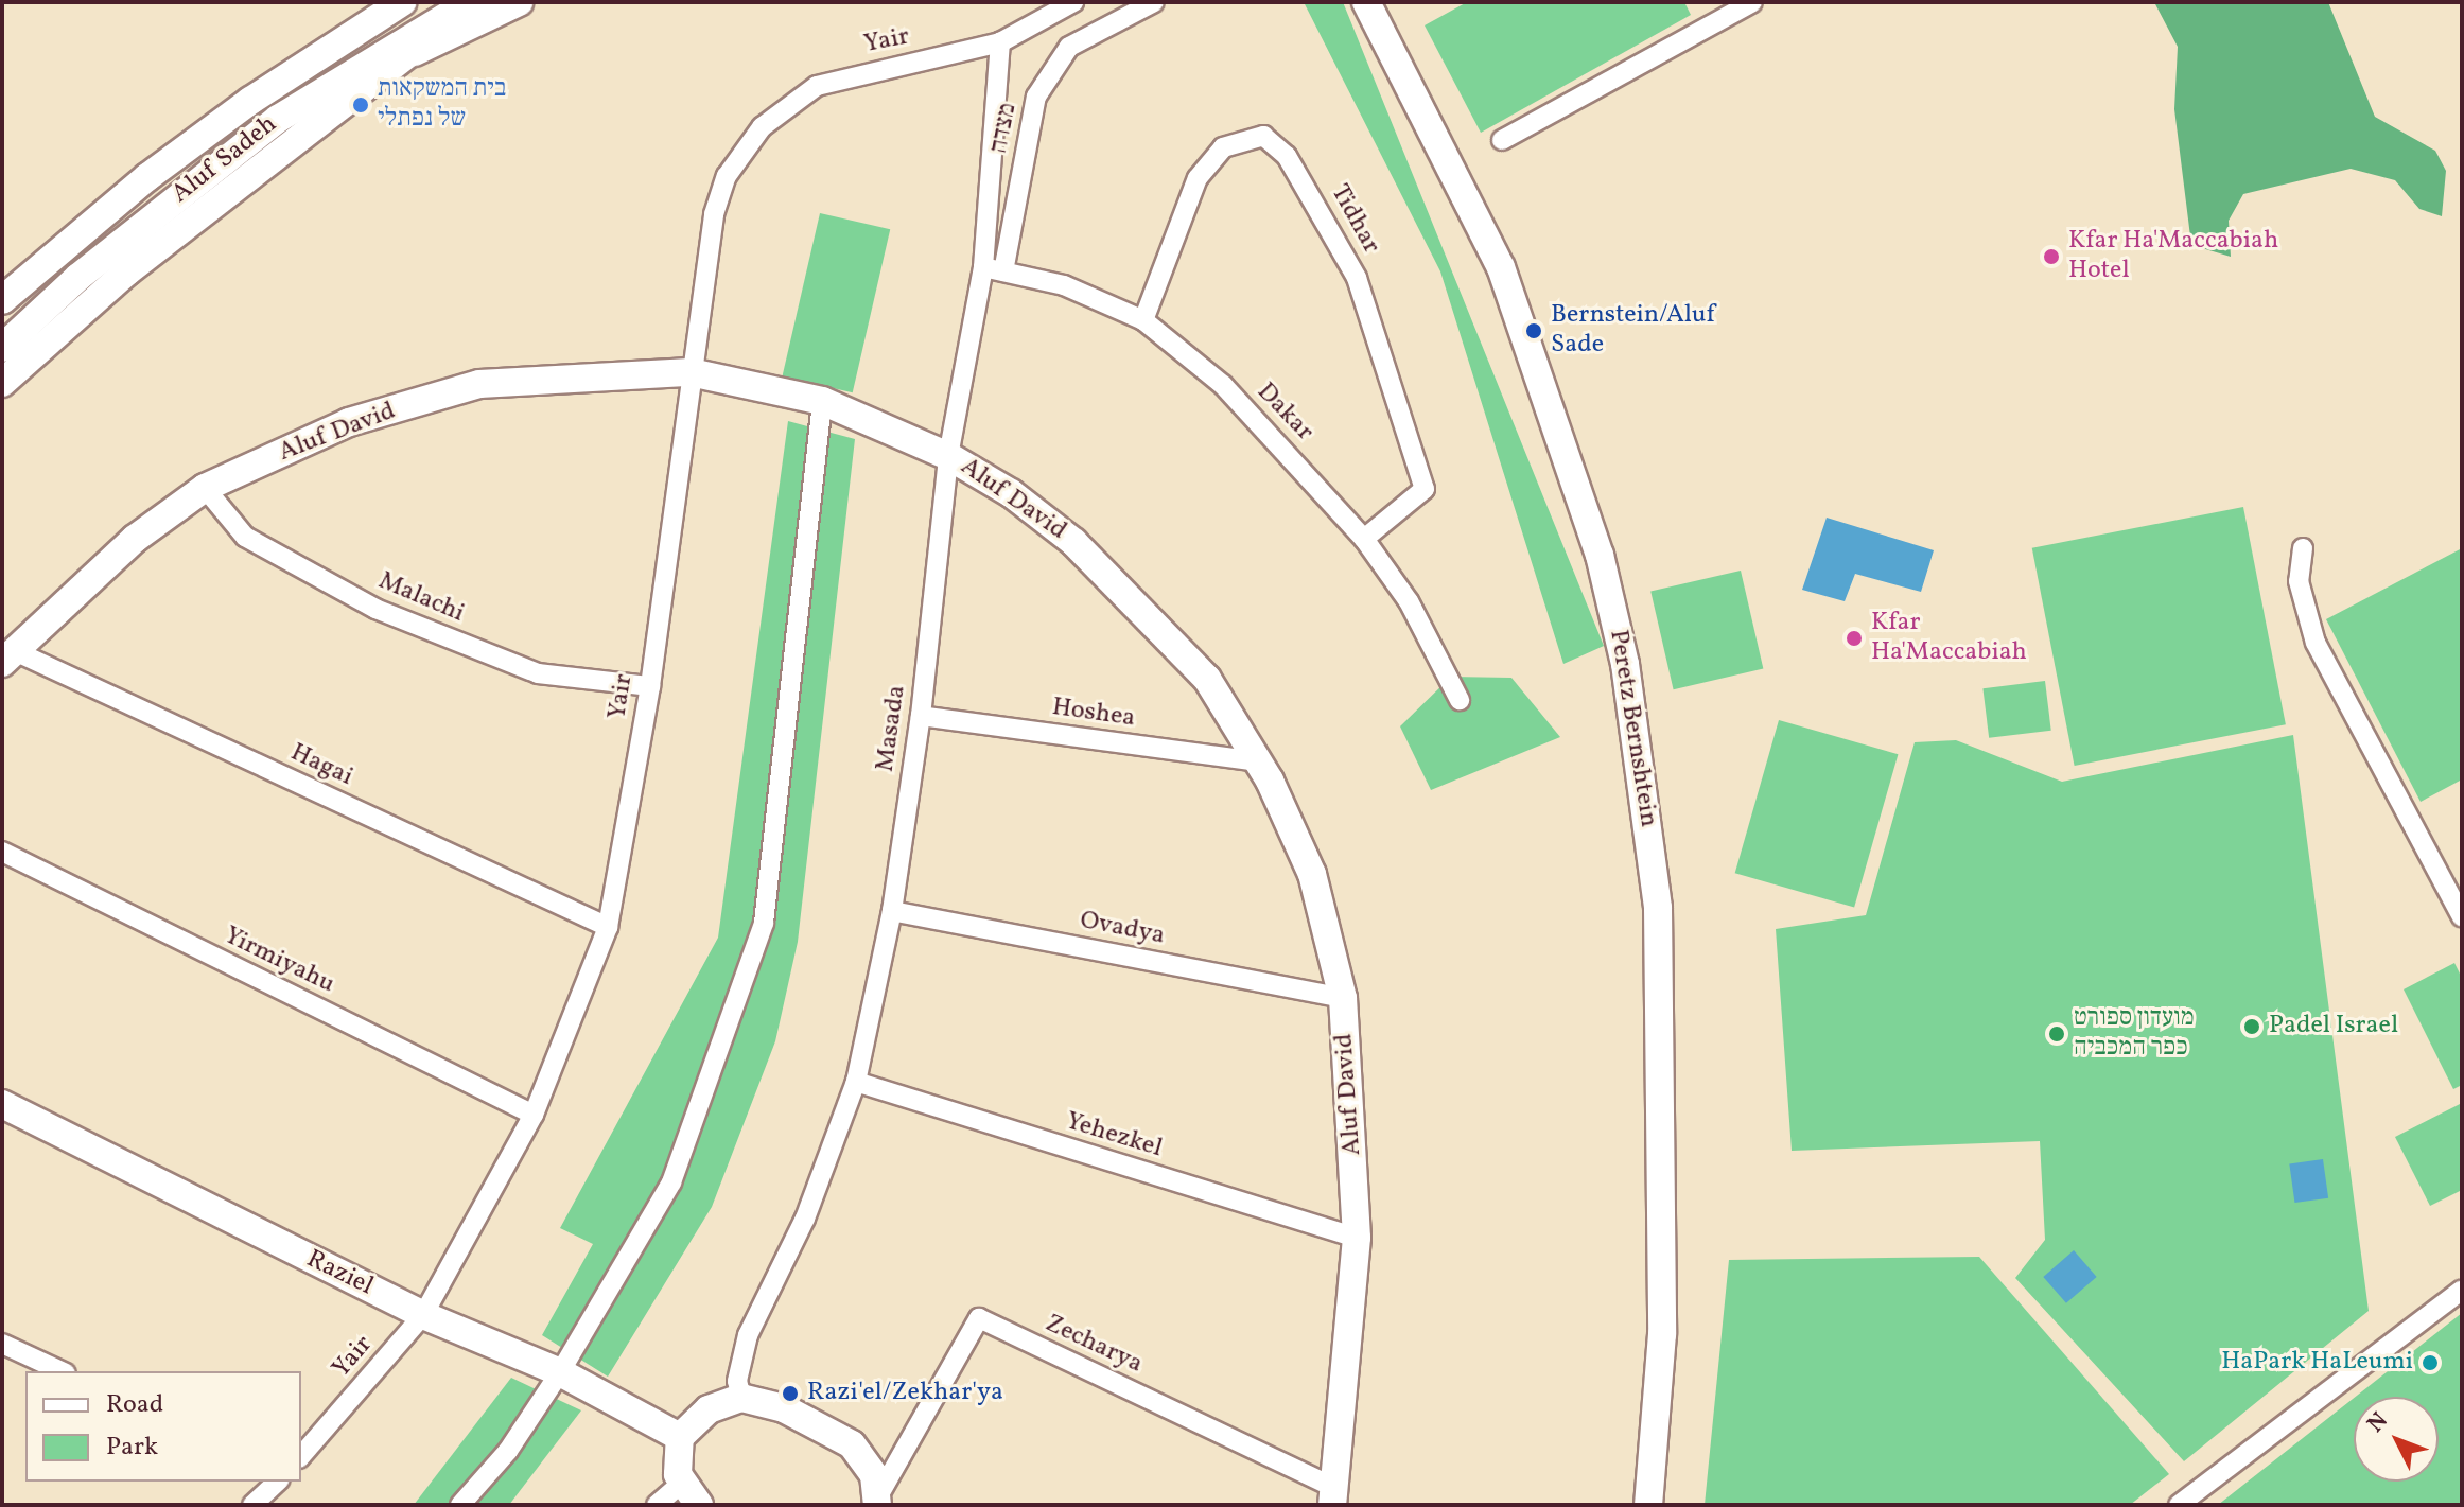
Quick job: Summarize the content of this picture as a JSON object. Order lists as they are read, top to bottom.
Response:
{
  "streets": {
    "street": [
      "Yair",
      "מצדה",
      "Aluf Sadeh",
      "Tidhar",
      "Dakar",
      "Aluf David",
      "Malachi",
      "Hoshea",
      "Masada",
      "Peretz Bernshtein",
      "Hagai",
      "Ovadya",
      "Yirmiyahu",
      "Yehezkel",
      "Raziel",
      "Zecharya"
    ]
  },
  "crossings": [
    ["Yair", "Aluf David"],
    ["Yair", "Malachi"],
    ["Yair", "Masada"],
    ["Yair", "Hagai"],
    ["Yair", "Yirmiyahu"],
    ["Yair", "Raziel"],
    ["מצדה", "Dakar"],
    ["Tidhar", "Dakar"],
    ["Dakar", "Masada"],
    ["Aluf David", "Malachi"],
    ["Aluf David", "Hoshea"],
    ["Aluf David", "Masada"],
    ["Aluf David", "Hagai"],
    ["Aluf David", "Ovadya"],
    ["Aluf David", "Yehezkel"],
    ["Aluf David", "Zecharya"],
    ["Hoshea", "Masada"],
    ["Masada", "Ovadya"],
    ["Masada", "Yehezkel"]
  ],
  "places": [
    "בית המשקאות של נפתלי",
    "Kfar Ha'Maccabiah Hotel",
    "Bernstein/Aluf Sade",
    "Kfar Ha'Maccabiah",
    "Padel Israel",
    "מועדון ספורט כפר המכביה",
    "HaPark HaLeumi",
    "Razi'el/Zekhar'ya"
  ],
  "legend": ["Road", "Park"],
  "north": "top left"
}
